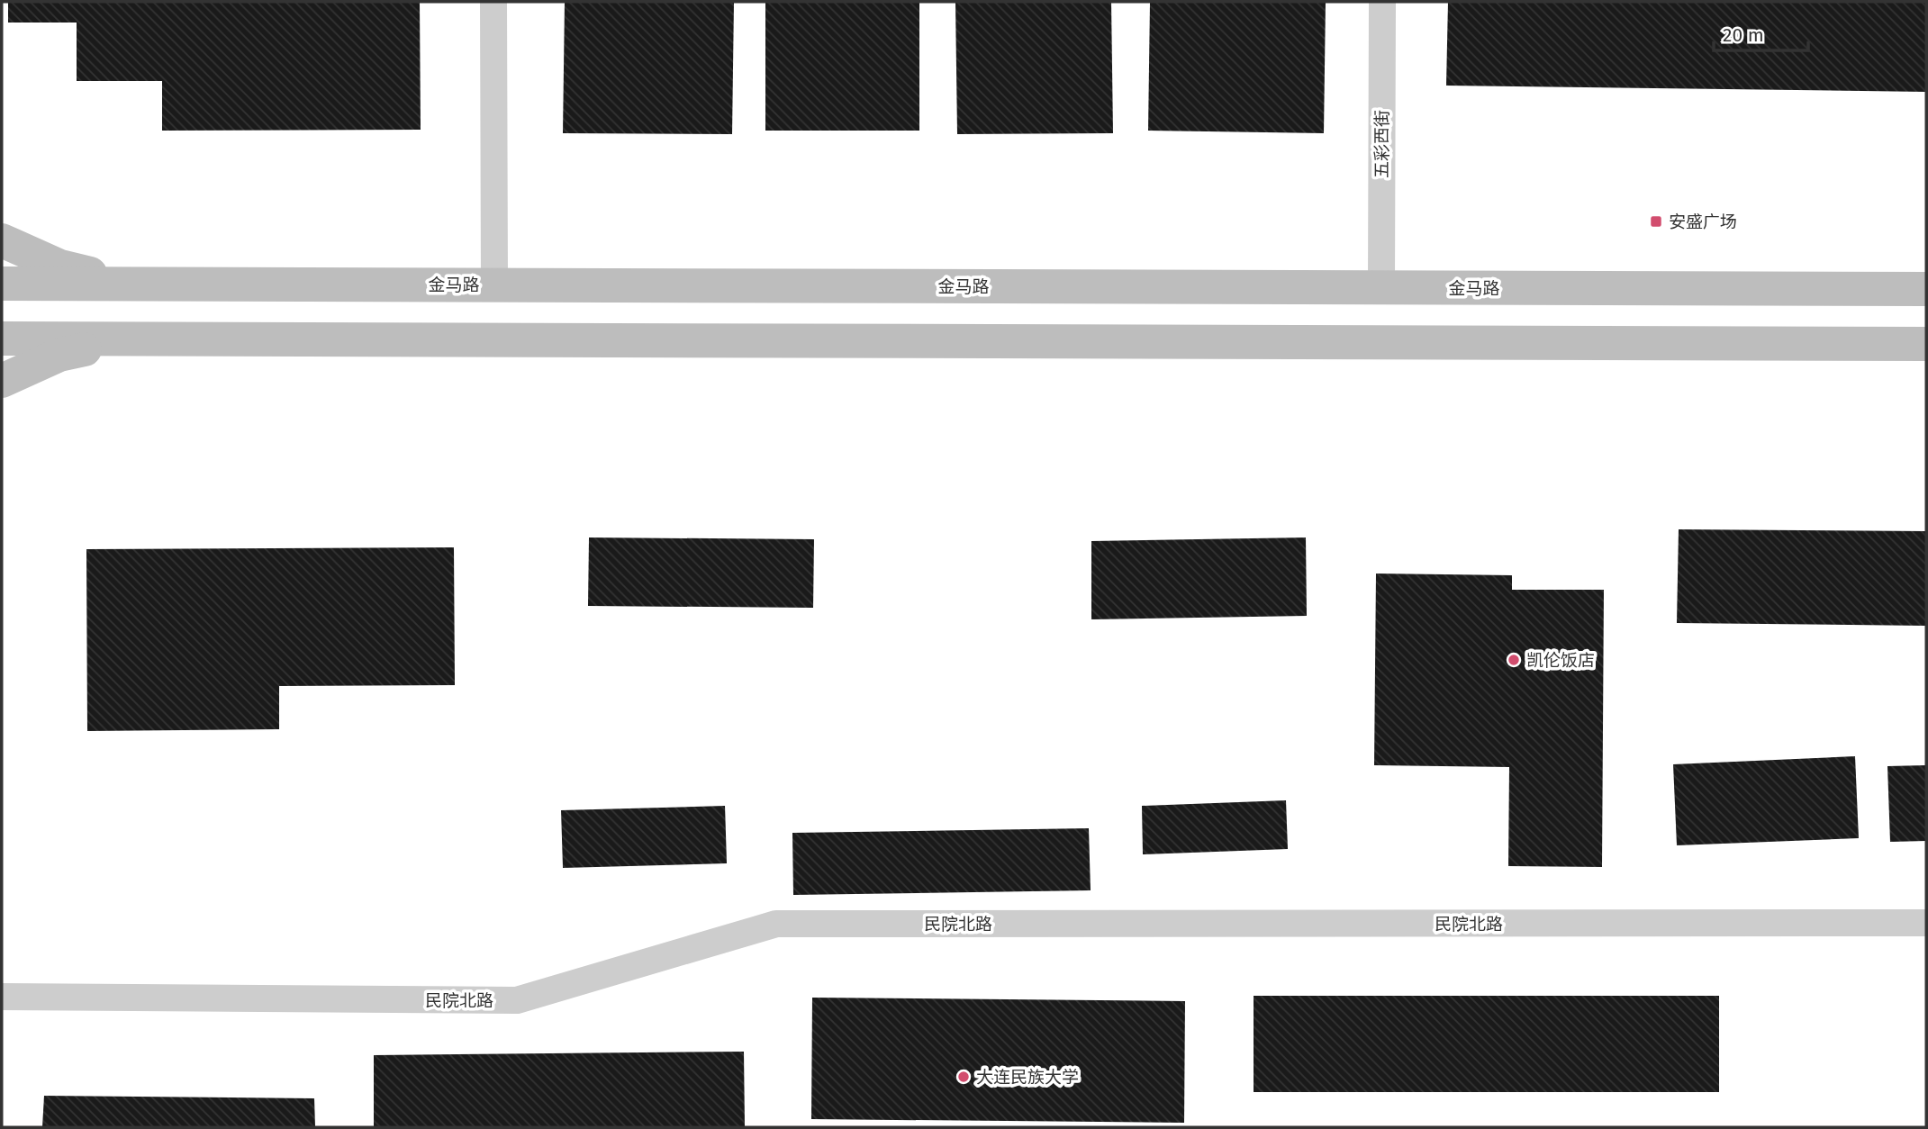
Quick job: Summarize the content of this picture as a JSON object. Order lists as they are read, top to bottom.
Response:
{
  "streets": {
    "main road": ["金马路"],
    "street": ["五彩西街", "民院北路"]
  },
  "crossings": [
    ["五彩西街", "金马路"]
  ],
  "places": {
    "transit": ["安盛广场"],
    "other": ["凯伦饭店", "大连民族大学"]
  },
  "scale_bar": "20 m"
}
